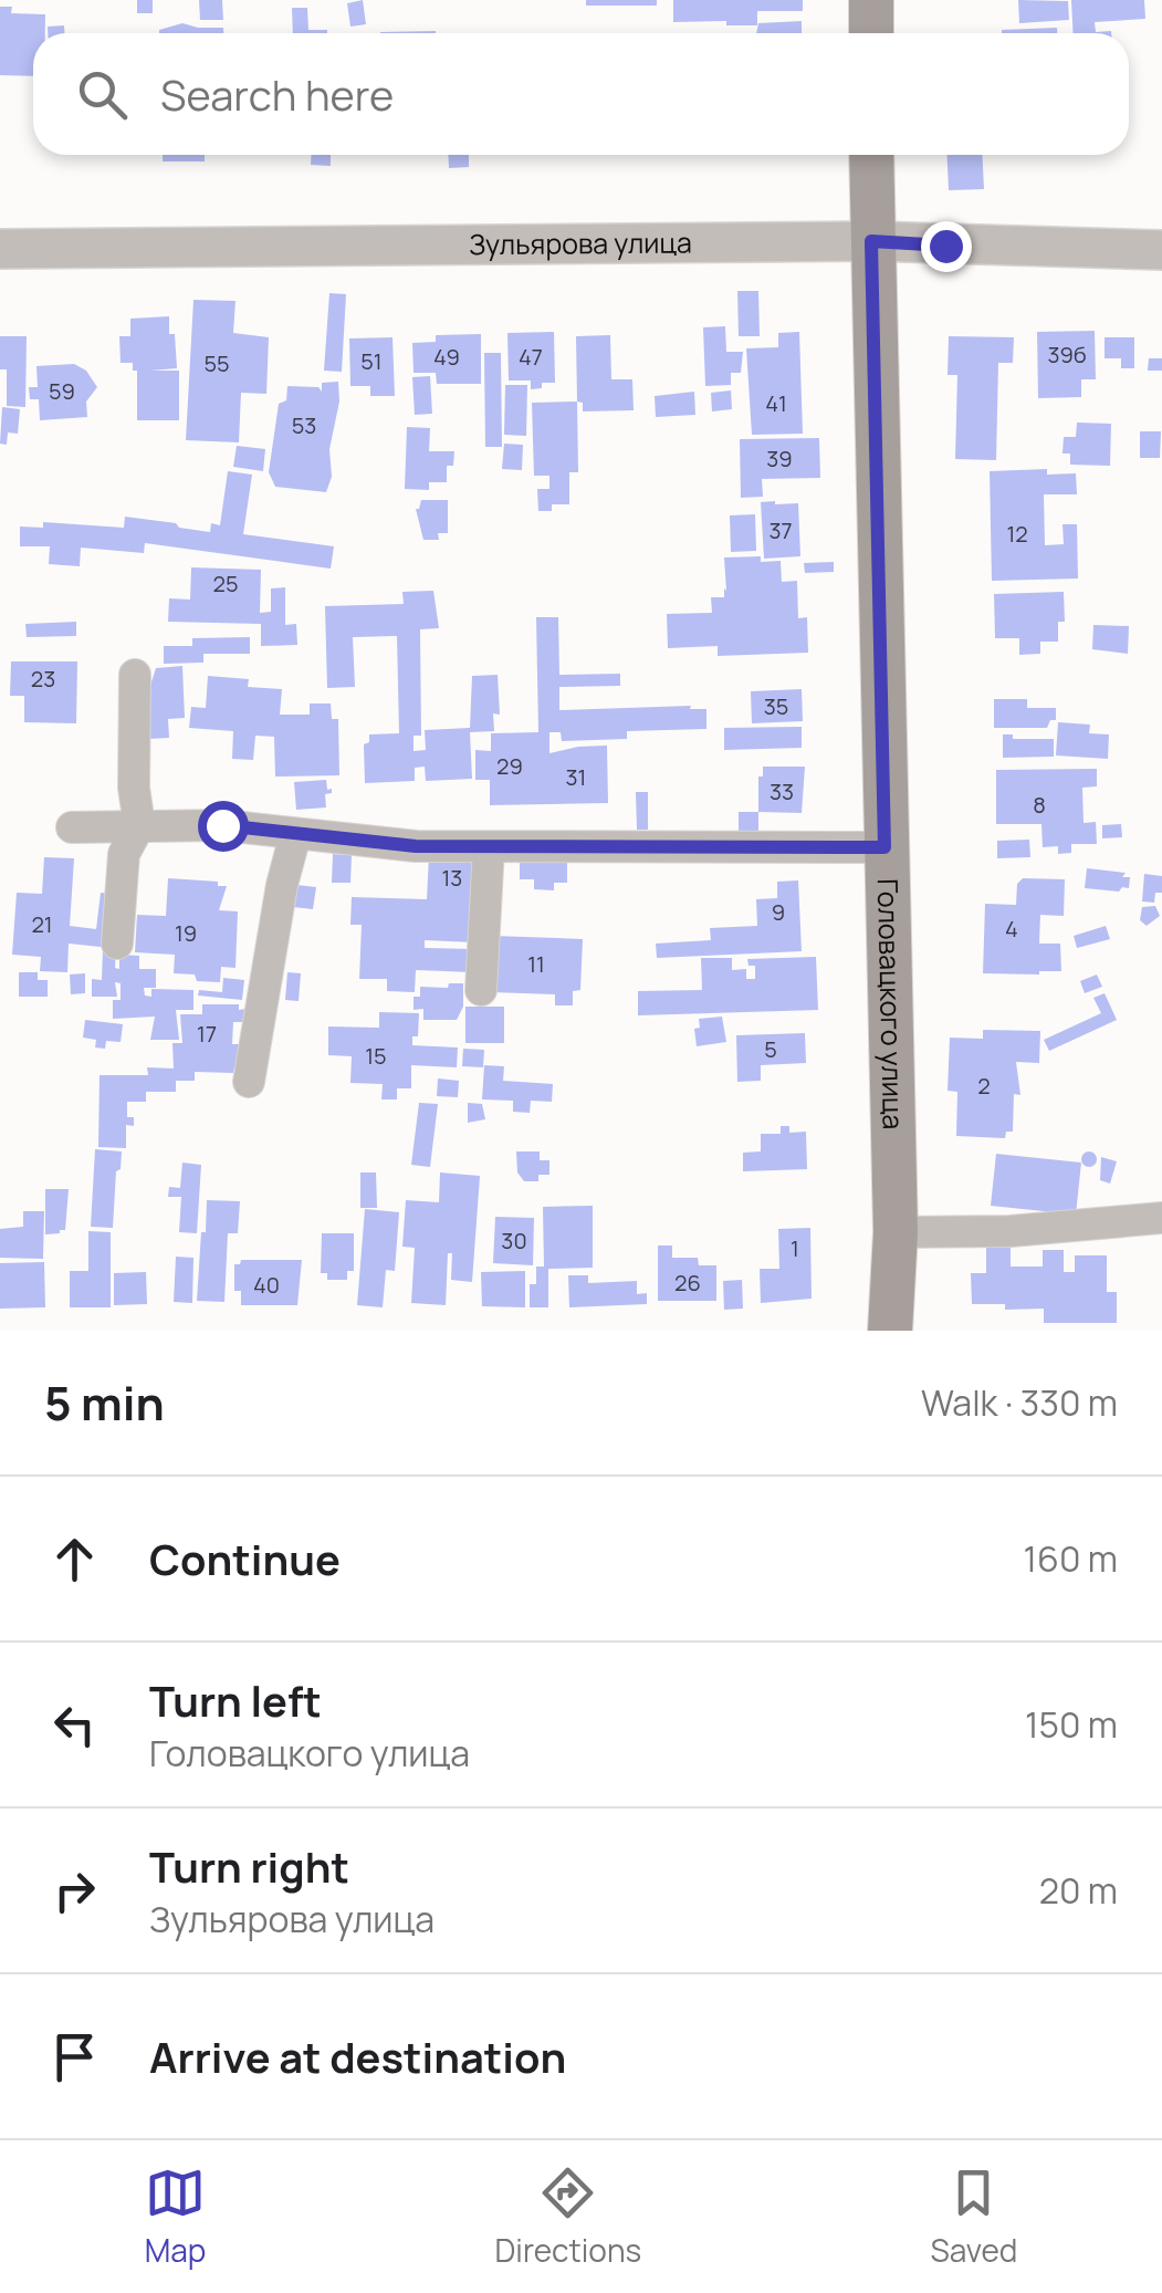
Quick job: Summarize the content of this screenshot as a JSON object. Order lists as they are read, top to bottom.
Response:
{
  "streets": {
    "main road": ["Головацкого улица"],
    "street": ["Зульярова улица"]
  },
  "crossings": [
    ["Зульярова улица", "Головацкого улица"]
  ],
  "house_numbers": [
    "39б",
    "49",
    "47",
    "51",
    "55",
    "59",
    "41",
    "53",
    "39",
    "37",
    "12",
    "25",
    "23",
    "35",
    "29",
    "31",
    "33",
    "8",
    "13",
    "9",
    "21",
    "4",
    "19",
    "11",
    "17",
    "5",
    "15",
    "2",
    "30",
    "1",
    "26",
    "40"
  ],
  "page": {
    "search": "Search here",
    "heading": ["5 min", "Walk · 330 m"],
    "list": [
      ["Continue", "160 m"],
      ["Turn left", "Головацкого улица", "150 m"],
      ["Turn right", "Зульярова улица", "20 m"],
      "Arrive at destination"
    ],
    "nav": ["Map", "Directions", "Saved"]
  }
}
